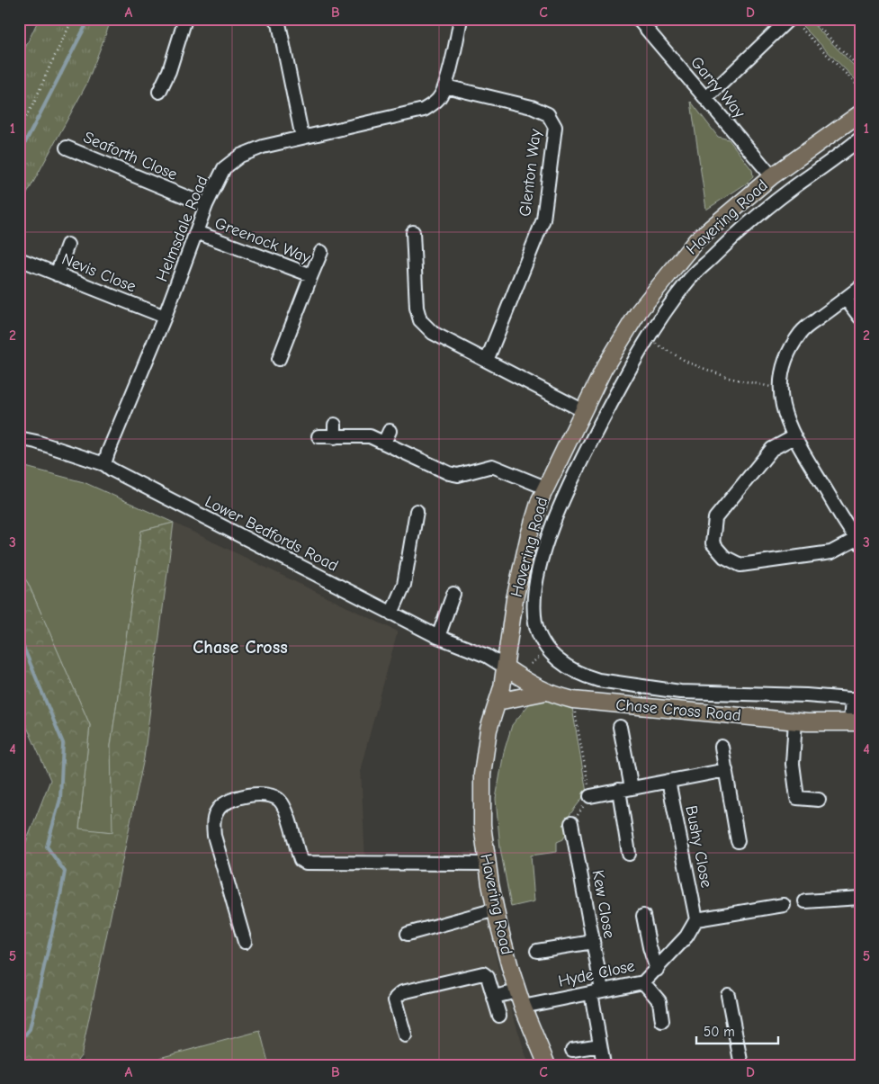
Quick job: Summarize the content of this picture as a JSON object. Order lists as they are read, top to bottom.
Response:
{
  "streets": {
    "main road": ["Havering Road", "Chase Cross Road"],
    "street": [
      "Garry Way",
      "Seaforth Close",
      "Glenton Way",
      "Helmsdale Road",
      "Greenock Way",
      "Nevis Close",
      "Lower Bedfords Road",
      "Bushy Close",
      "Kew Close",
      "Hyde Close"
    ]
  },
  "crossings": [
    ["Garry Way", "Havering Road"],
    ["Seaforth Close", "Helmsdale Road"],
    ["Glenton Way", "Helmsdale Road"],
    ["Havering Road", "Lower Bedfords Road"],
    ["Havering Road", "Chase Cross Road"],
    ["Havering Road", "Hyde Close"],
    ["Helmsdale Road", "Greenock Way"],
    ["Helmsdale Road", "Nevis Close"],
    ["Helmsdale Road", "Lower Bedfords Road"],
    ["Lower Bedfords Road", "Chase Cross Road"],
    ["Bushy Close", "Hyde Close"],
    ["Kew Close", "Hyde Close"]
  ],
  "districts": ["Chase Cross"],
  "scale_bar": "50 m",
  "grid": {
    "columns": [
      "A",
      "B",
      "C",
      "D"
    ],
    "rows": [
      "1",
      "2",
      "3",
      "4",
      "5"
    ]
  }
}
